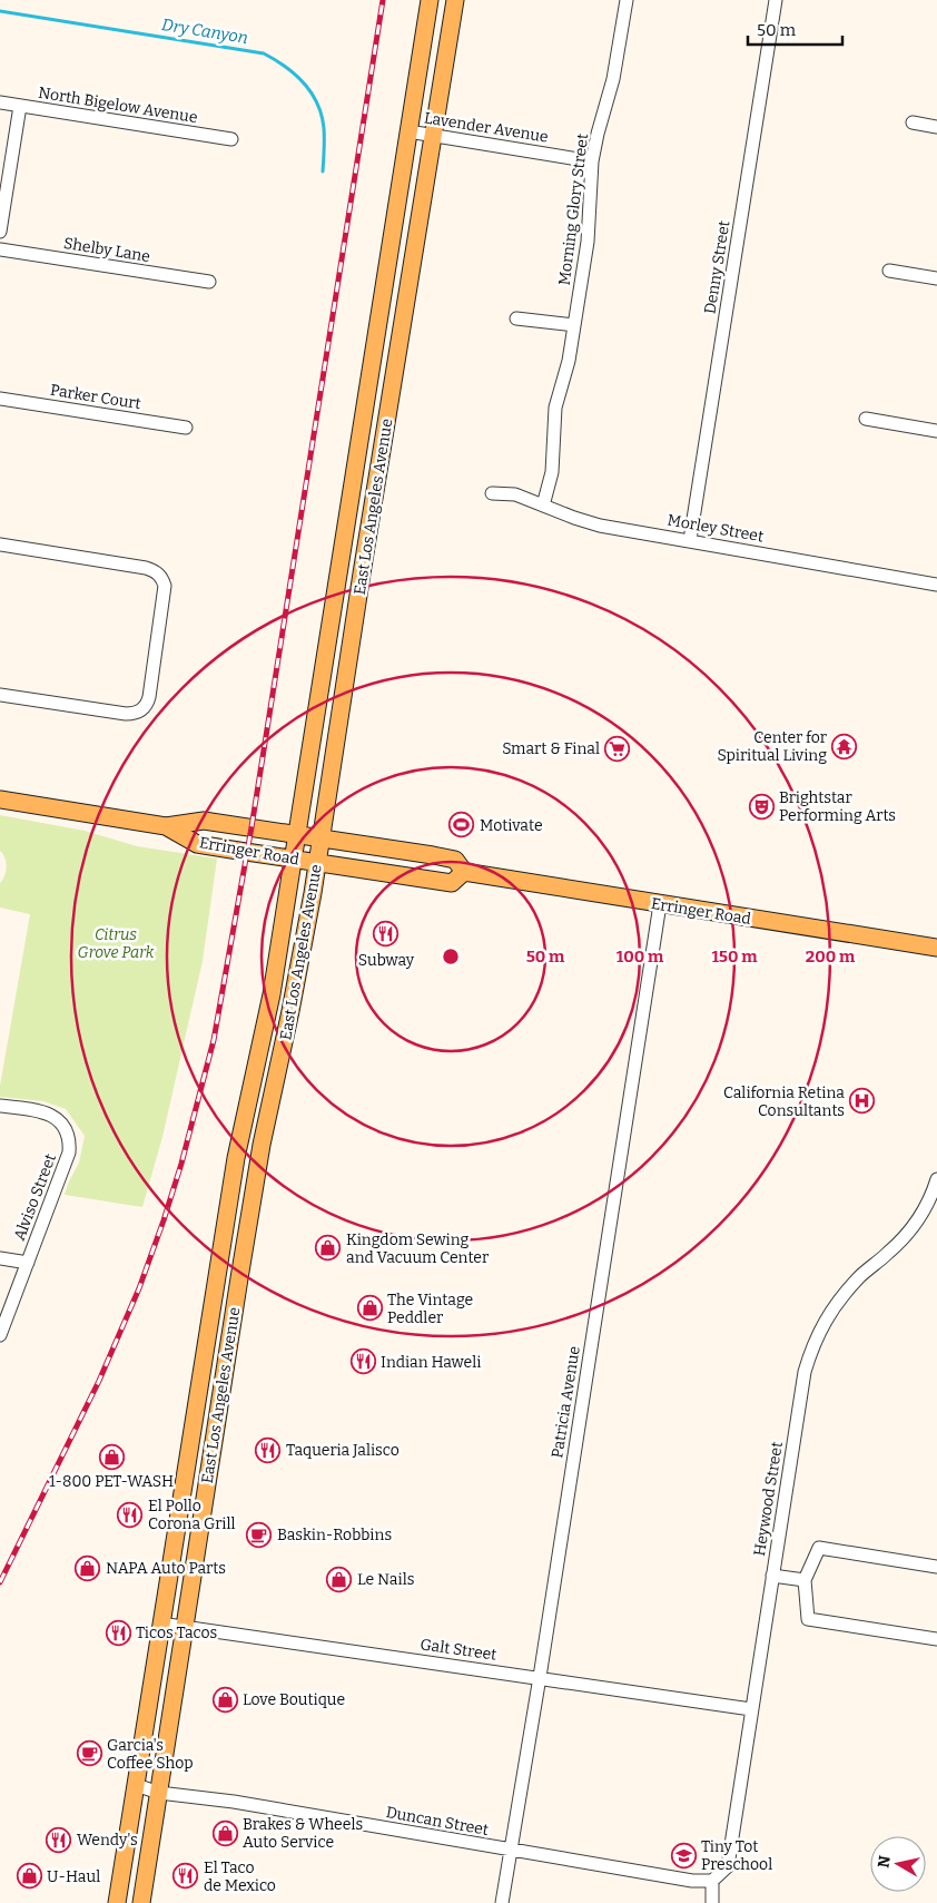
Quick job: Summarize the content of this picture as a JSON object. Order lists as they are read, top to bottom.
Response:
{
  "streets": {
    "main road": ["East Los Angeles Avenue", "Erringer Road"],
    "street": [
      "North Bigelow Avenue",
      "Lavender Avenue",
      "Morning Glory Street",
      "Shelby Lane",
      "Denny Street",
      "Parker Court",
      "Morley Street",
      "Alviso Street",
      "Patricia Avenue",
      "Heywood Street",
      "Galt Street",
      "Duncan Street"
    ]
  },
  "crossings": [
    ["Lavender Avenue", "Morning Glory Street"],
    ["Lavender Avenue", "East Los Angeles Avenue"],
    ["Morning Glory Street", "Morley Street"],
    ["Denny Street", "Morley Street"],
    ["East Los Angeles Avenue", "Erringer Road"],
    ["East Los Angeles Avenue", "Galt Street"],
    ["East Los Angeles Avenue", "Duncan Street"],
    ["Erringer Road", "Patricia Avenue"],
    ["Patricia Avenue", "Galt Street"],
    ["Patricia Avenue", "Duncan Street"],
    ["Heywood Street", "Galt Street"],
    ["Heywood Street", "Duncan Street"]
  ],
  "water": ["Dry Canyon"],
  "parks": ["Citrus Grove Park"],
  "places": {
    "temple": ["Center for Spiritual Living"],
    "supermarket": ["Smart & Final"],
    "theatre": ["Brightstar Performing Arts"],
    "sports": ["Motivate"],
    "restaurant": [
      "Subway",
      "Indian Haweli",
      "Taqueria Jalisco",
      "El Pollo Corona Grill",
      "Ticos Tacos",
      "Wendy's",
      "El Taco de Mexico"
    ],
    "hospital": ["California Retina Consultants"],
    "shop": [
      "Kingdom Sewing and Vacuum Center",
      "The Vintage Peddler",
      "1-800 PET-WASH",
      "NAPA Auto Parts",
      "Le Nails",
      "Love Boutique",
      "Brakes & Wheels Auto Service",
      "U-Haul"
    ],
    "cafe": ["Baskin-Robbins", "Garcia's Coffee Shop"],
    "school or university": ["Tiny Tot Preschool"]
  },
  "scale_bar": "50 m",
  "north": "left",
  "rings": [
    "50 m",
    "100 m",
    "150 m",
    "200 m"
  ]
}
